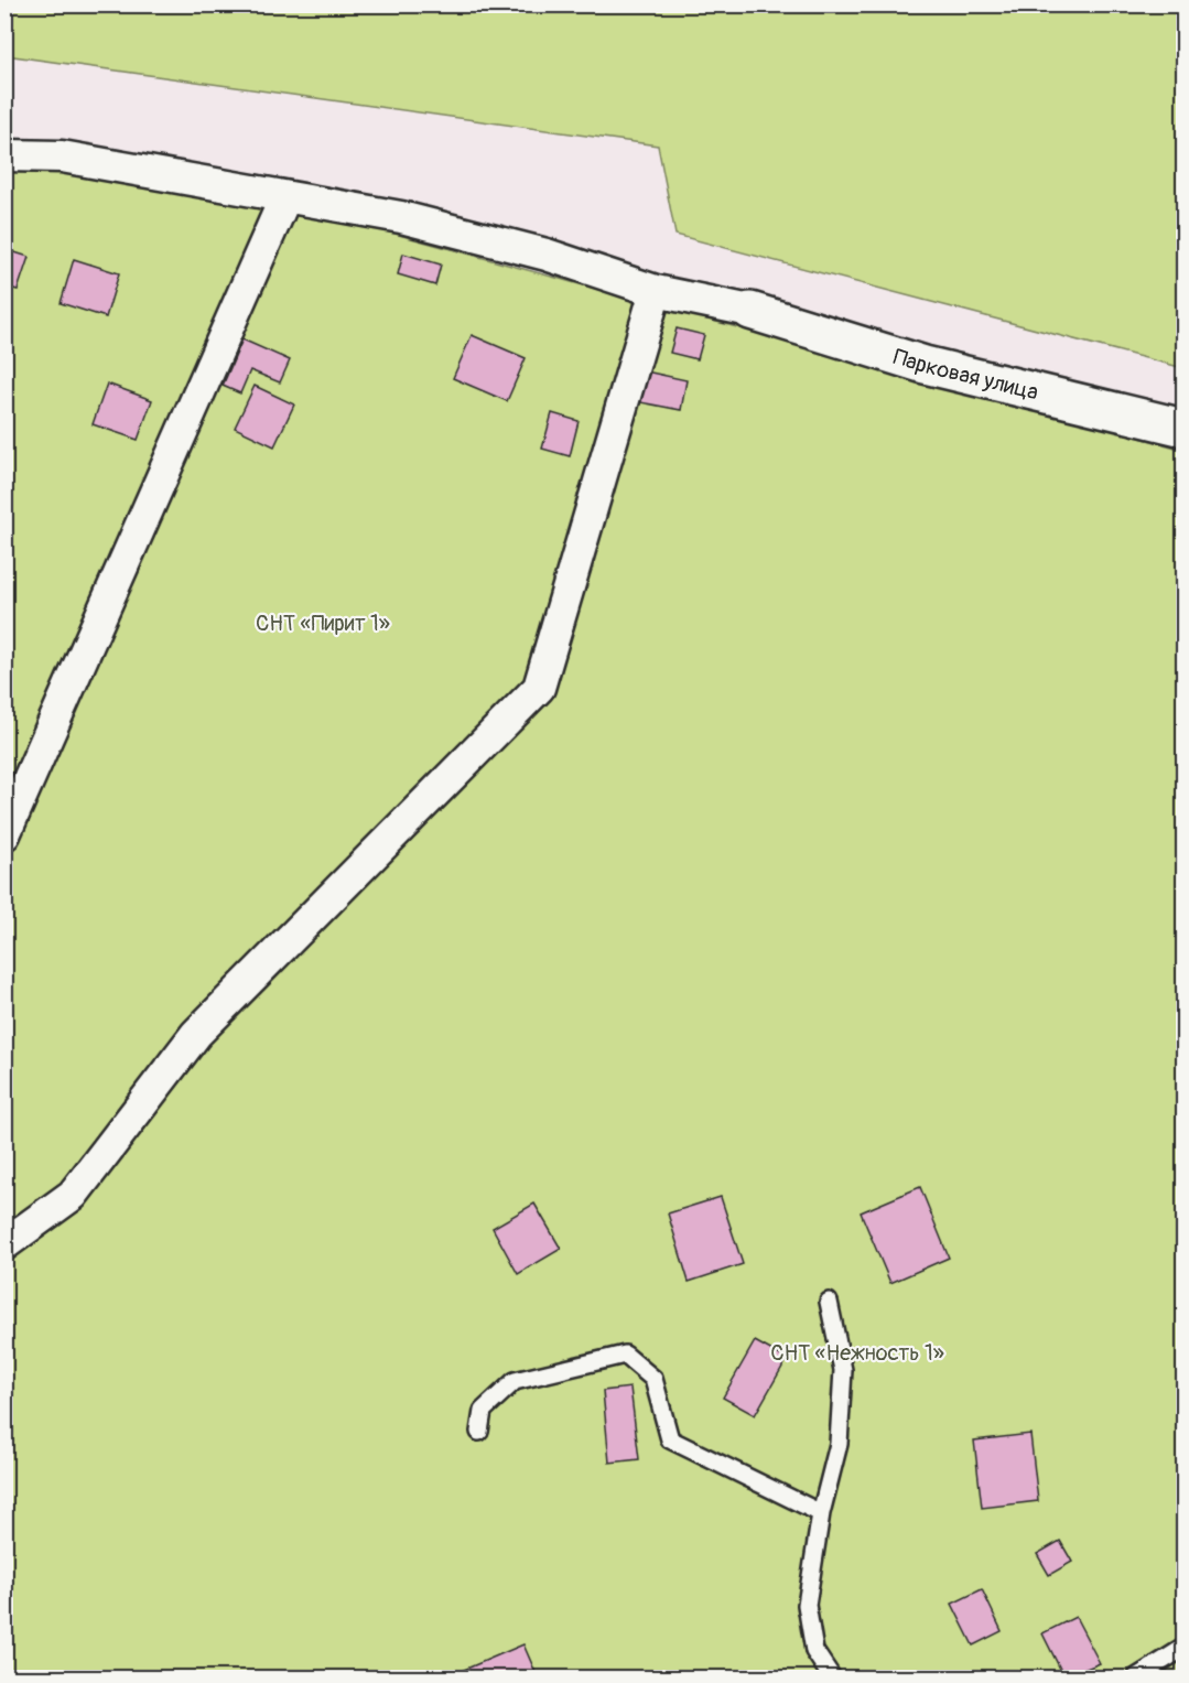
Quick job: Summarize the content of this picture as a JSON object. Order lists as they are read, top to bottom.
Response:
{
  "streets": {
    "street": ["Парковая улица"]
  },
  "parks": ["СНТ «Пирит 1»", "СНТ «Нежность 1»"]
}
